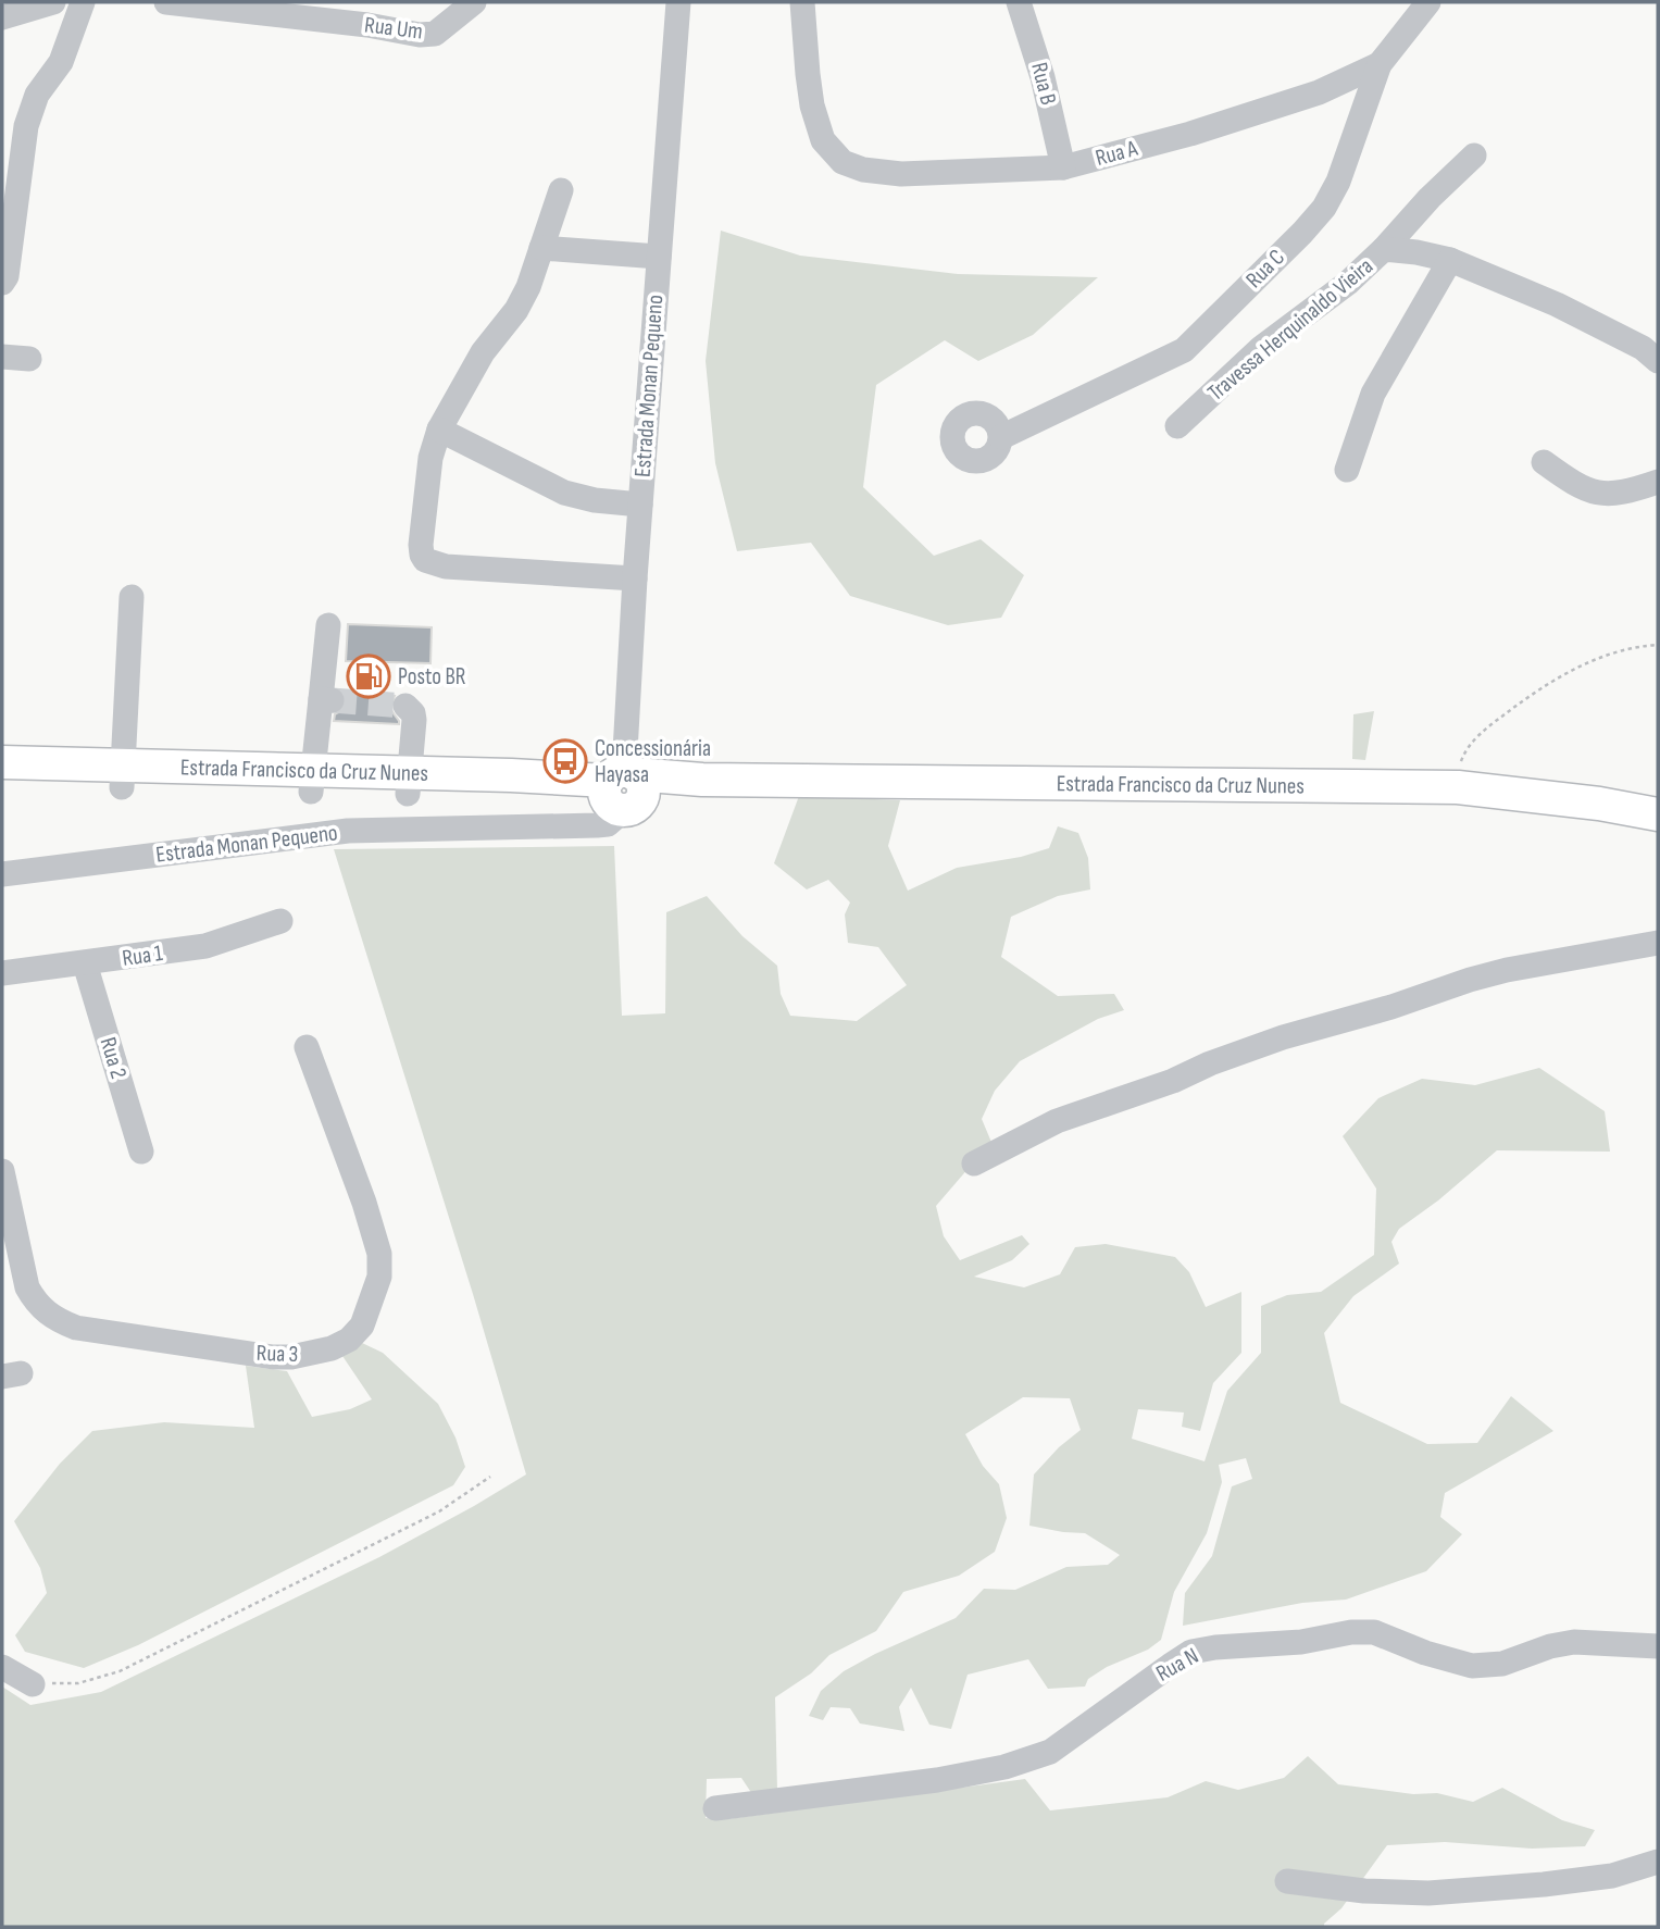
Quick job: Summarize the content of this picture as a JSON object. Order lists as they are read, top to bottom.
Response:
{
  "streets": {
    "main road": ["Estrada Francisco da Cruz Nunes"],
    "street": [
      "Rua Um",
      "Rua B",
      "Rua A",
      "Rua C",
      "Travessa Herquinaldo Vieira",
      "Estrada Monan Pequeno",
      "Rua 1",
      "Rua 2",
      "Rua 3",
      "Rua N"
    ]
  },
  "crossings": [
    ["Rua B", "Rua A"],
    ["Rua A", "Rua C"],
    ["Estrada Monan Pequeno", "Estrada Francisco da Cruz Nunes"],
    ["Rua 1", "Rua 2"]
  ],
  "places": {
    "fuel station": ["Posto BR"],
    "bus stop": ["Concessionária Hayasa"]
  }
}
